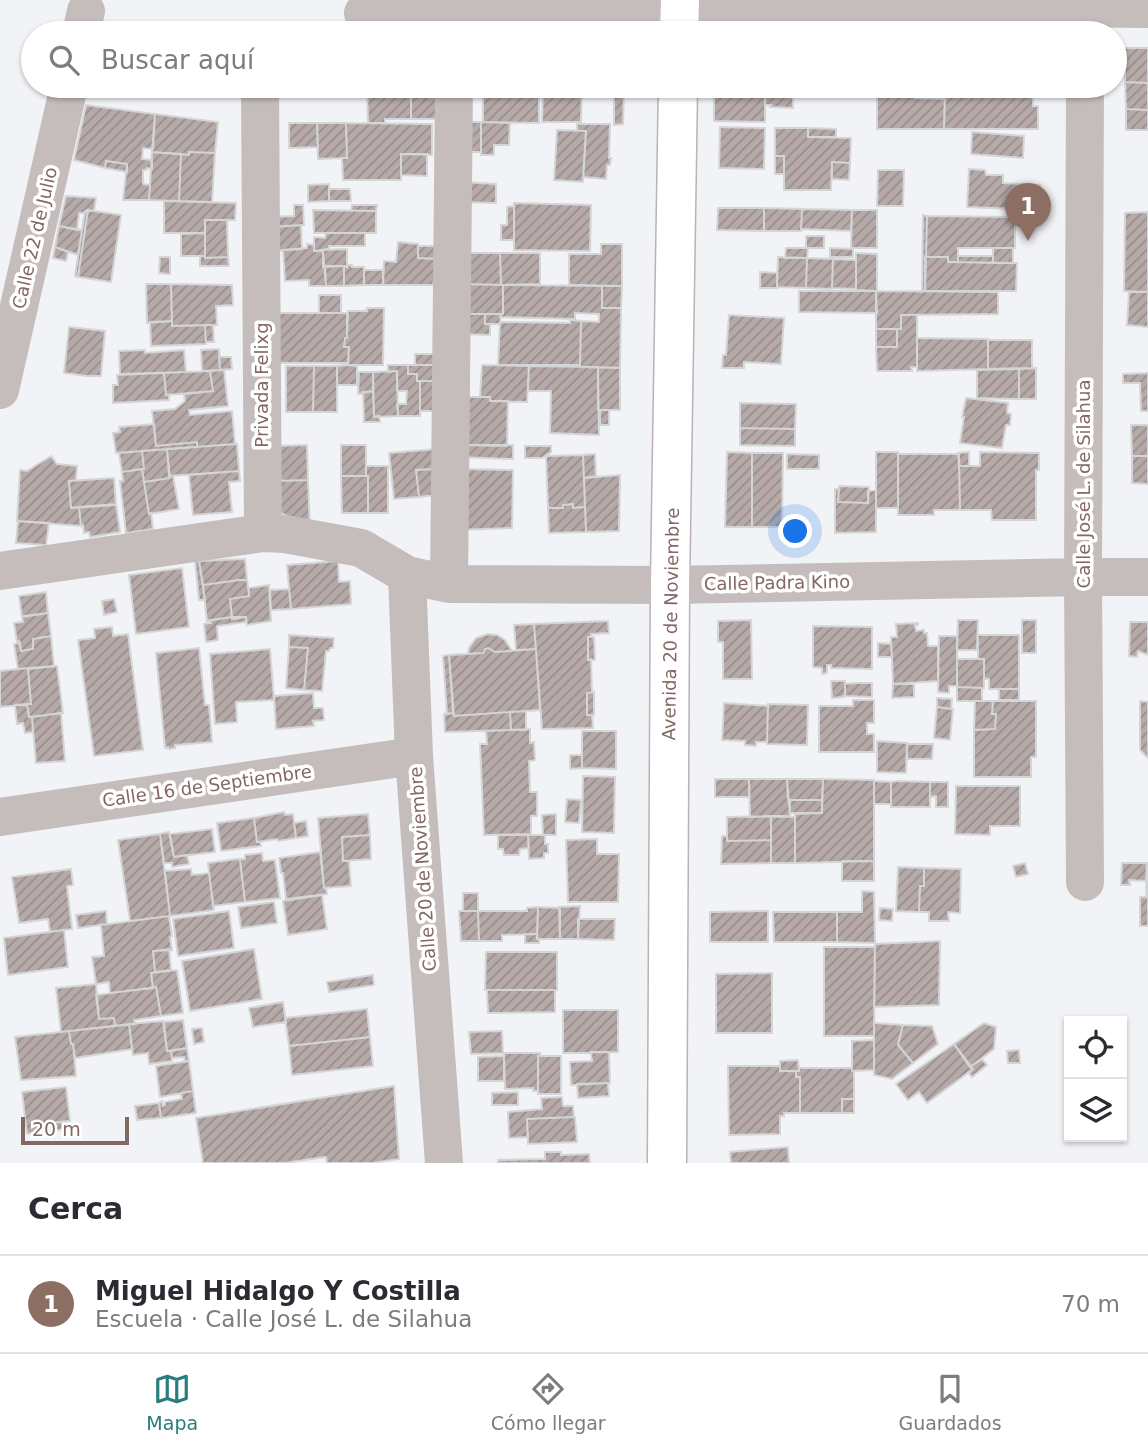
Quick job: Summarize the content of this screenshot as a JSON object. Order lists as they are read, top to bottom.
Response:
{
  "streets": {
    "street": [
      "Calle 22 de Julio",
      "Privada Felixg",
      "Calle José L. de Silahua",
      "Calle Padra Kino",
      "Avenida 20 de Noviembre",
      "Calle 16 de Septiembre",
      "Calle 20 de Noviembre"
    ]
  },
  "crossings": [
    ["Calle José L. de Silahua", "Calle Padra Kino"],
    ["Calle Padra Kino", "Avenida 20 de Noviembre"],
    ["Calle Padra Kino", "Calle 20 de Noviembre"],
    ["Calle 16 de Septiembre", "Calle 20 de Noviembre"]
  ],
  "scale_bar": "20 m",
  "page": {
    "search": "Buscar aquí",
    "pins": "1",
    "scale": "20 m",
    "heading": "Cerca",
    "list": [
      {
        "mark": "1",
        "name": "Miguel Hidalgo Y Costilla",
        "note": "Escuela · Calle José L. de Silahua",
        "value": "70 m"
      }
    ],
    "nav": ["Mapa", "Cómo llegar", "Guardados"]
  }
}
